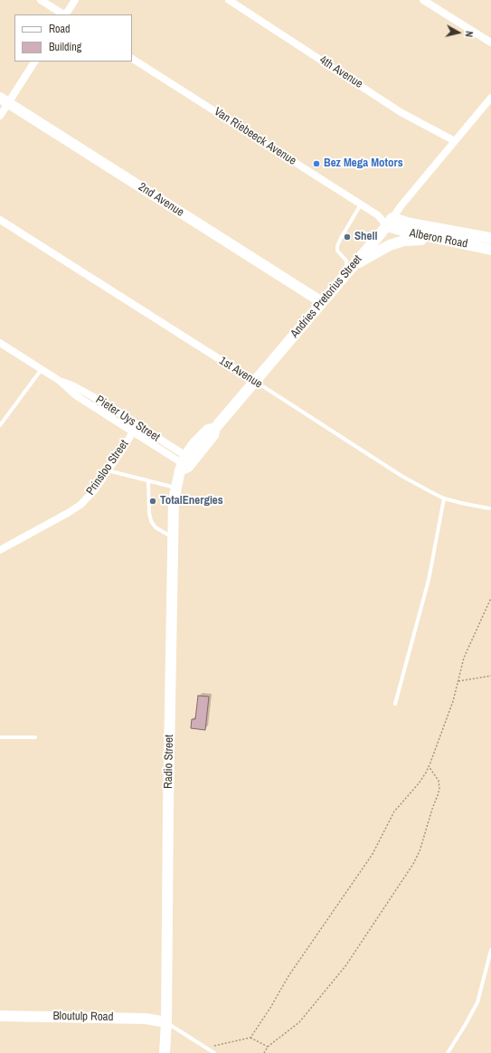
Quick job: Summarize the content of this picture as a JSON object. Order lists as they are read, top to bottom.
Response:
{
  "streets": {
    "street": [
      "4th Avenue",
      "Van Riebeeck Avenue",
      "2nd Avenue",
      "Alberon Road",
      "Andries Pretorius Street",
      "1st Avenue",
      "Pieter Uys Street",
      "Prinsloo Street",
      "Radio Street",
      "Bloutulp Road"
    ]
  },
  "crossings": [
    ["4th Avenue", "Andries Pretorius Street"],
    ["Van Riebeeck Avenue", "Alberon Road"],
    ["Van Riebeeck Avenue", "Andries Pretorius Street"],
    ["2nd Avenue", "Andries Pretorius Street"],
    ["Alberon Road", "Andries Pretorius Street"],
    ["Andries Pretorius Street", "1st Avenue"],
    ["Andries Pretorius Street", "Pieter Uys Street"],
    ["Andries Pretorius Street", "Radio Street"],
    ["Pieter Uys Street", "Prinsloo Street"],
    ["Pieter Uys Street", "Radio Street"],
    ["Radio Street", "Bloutulp Road"]
  ],
  "places": ["Bez Mega Motors", "Shell", "TotalEnergies"],
  "legend": ["Road", "Building"],
  "north": "right"
}
